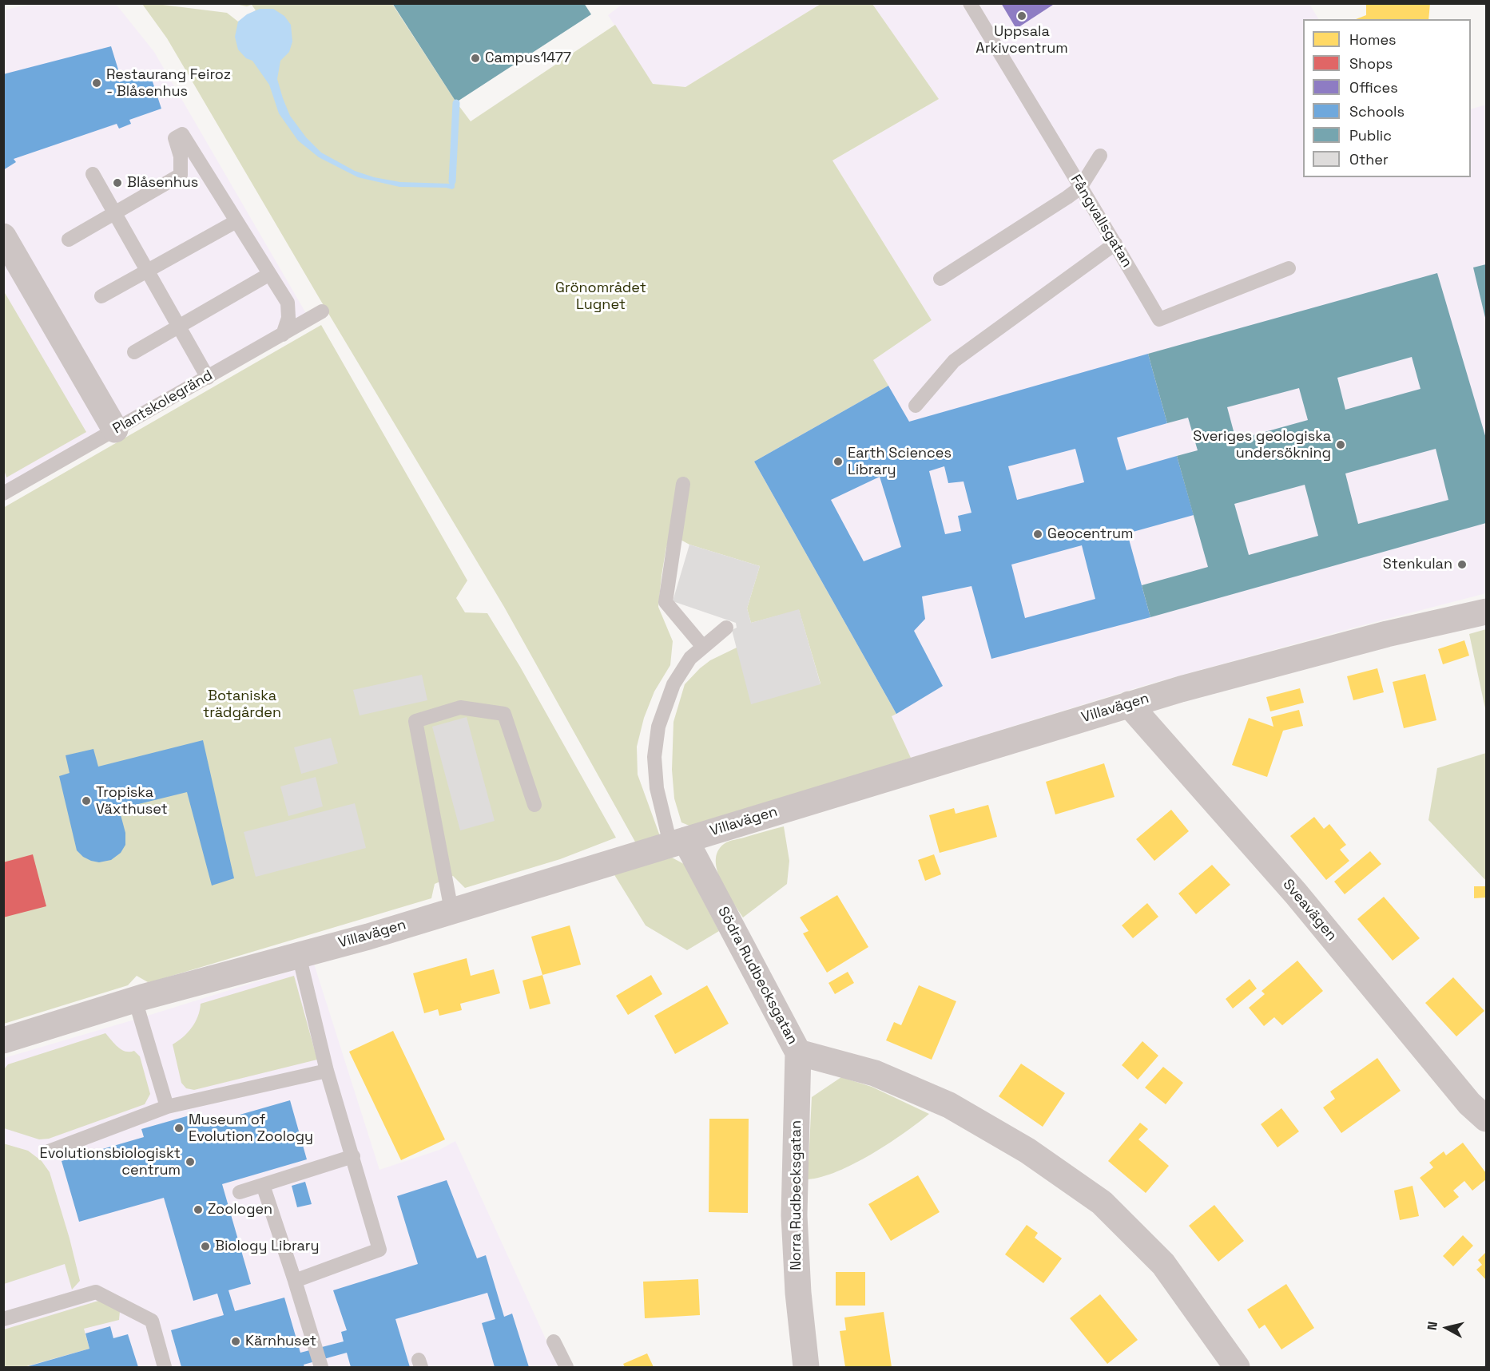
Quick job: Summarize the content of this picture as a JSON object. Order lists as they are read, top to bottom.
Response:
{
  "streets": {
    "street": [
      "Villavägen",
      "Sveavägen",
      "Södra Rudbecksgatan",
      "Norra Rudbecksgatan"
    ],
    "lane": ["Fångvallsgatan", "Plantskolegränd"]
  },
  "crossings": [
    ["Villavägen", "Sveavägen"],
    ["Villavägen", "Södra Rudbecksgatan"],
    ["Södra Rudbecksgatan", "Norra Rudbecksgatan"]
  ],
  "parks": ["Grönområdet Lugnet", "Botaniska trädgården"],
  "places": [
    "Uppsala Arkivcentrum",
    "Campus1477",
    "Restaurang Feiroz - Blåsenhus",
    "Blåsenhus",
    "Sveriges geologiska undersökning",
    "Earth Sciences Library",
    "Geocentrum",
    "Stenkulan",
    "Tropiska Växthuset",
    "Museum of Evolution Zoology",
    "Evolutionsbiologiskt centrum",
    "Zoologen",
    "Biology Library",
    "Kärnhuset"
  ],
  "legend": [
    "Homes",
    "Shops",
    "Offices",
    "Schools",
    "Public",
    "Other"
  ],
  "north": "left"
}
